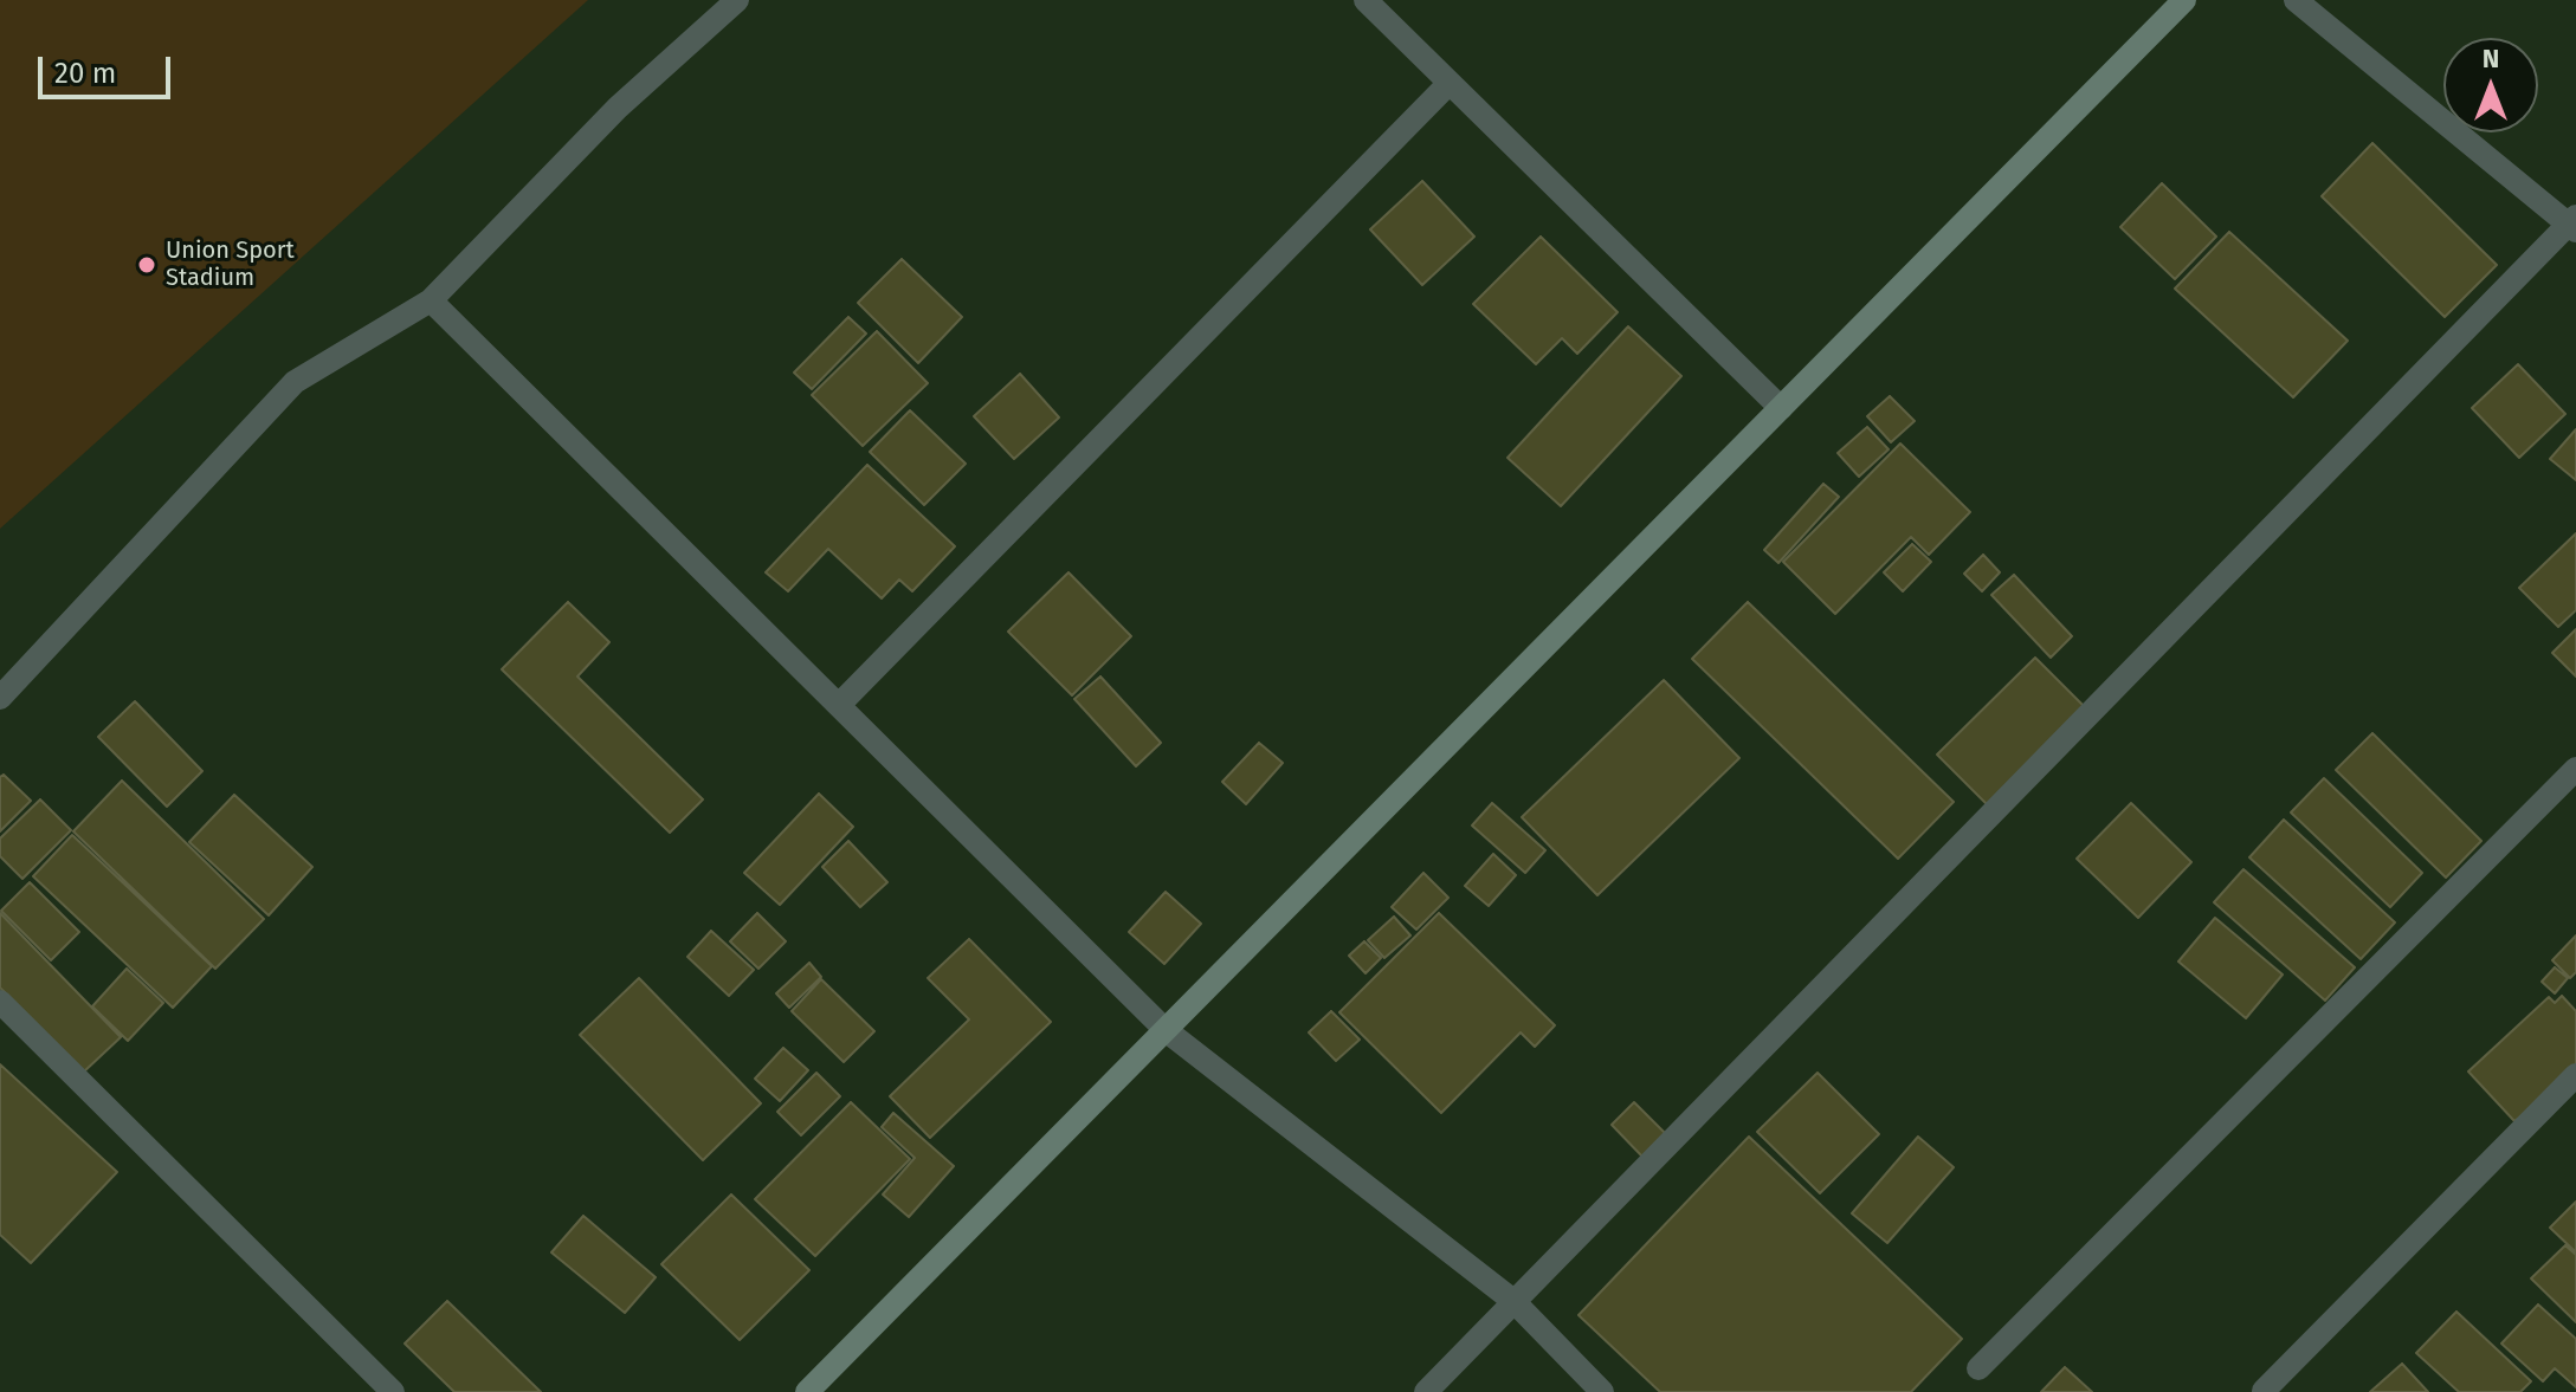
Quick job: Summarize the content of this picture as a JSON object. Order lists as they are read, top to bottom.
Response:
{
  "places": ["Union Sport Stadium"],
  "scale_bar": "20 m",
  "north": "top"
}
